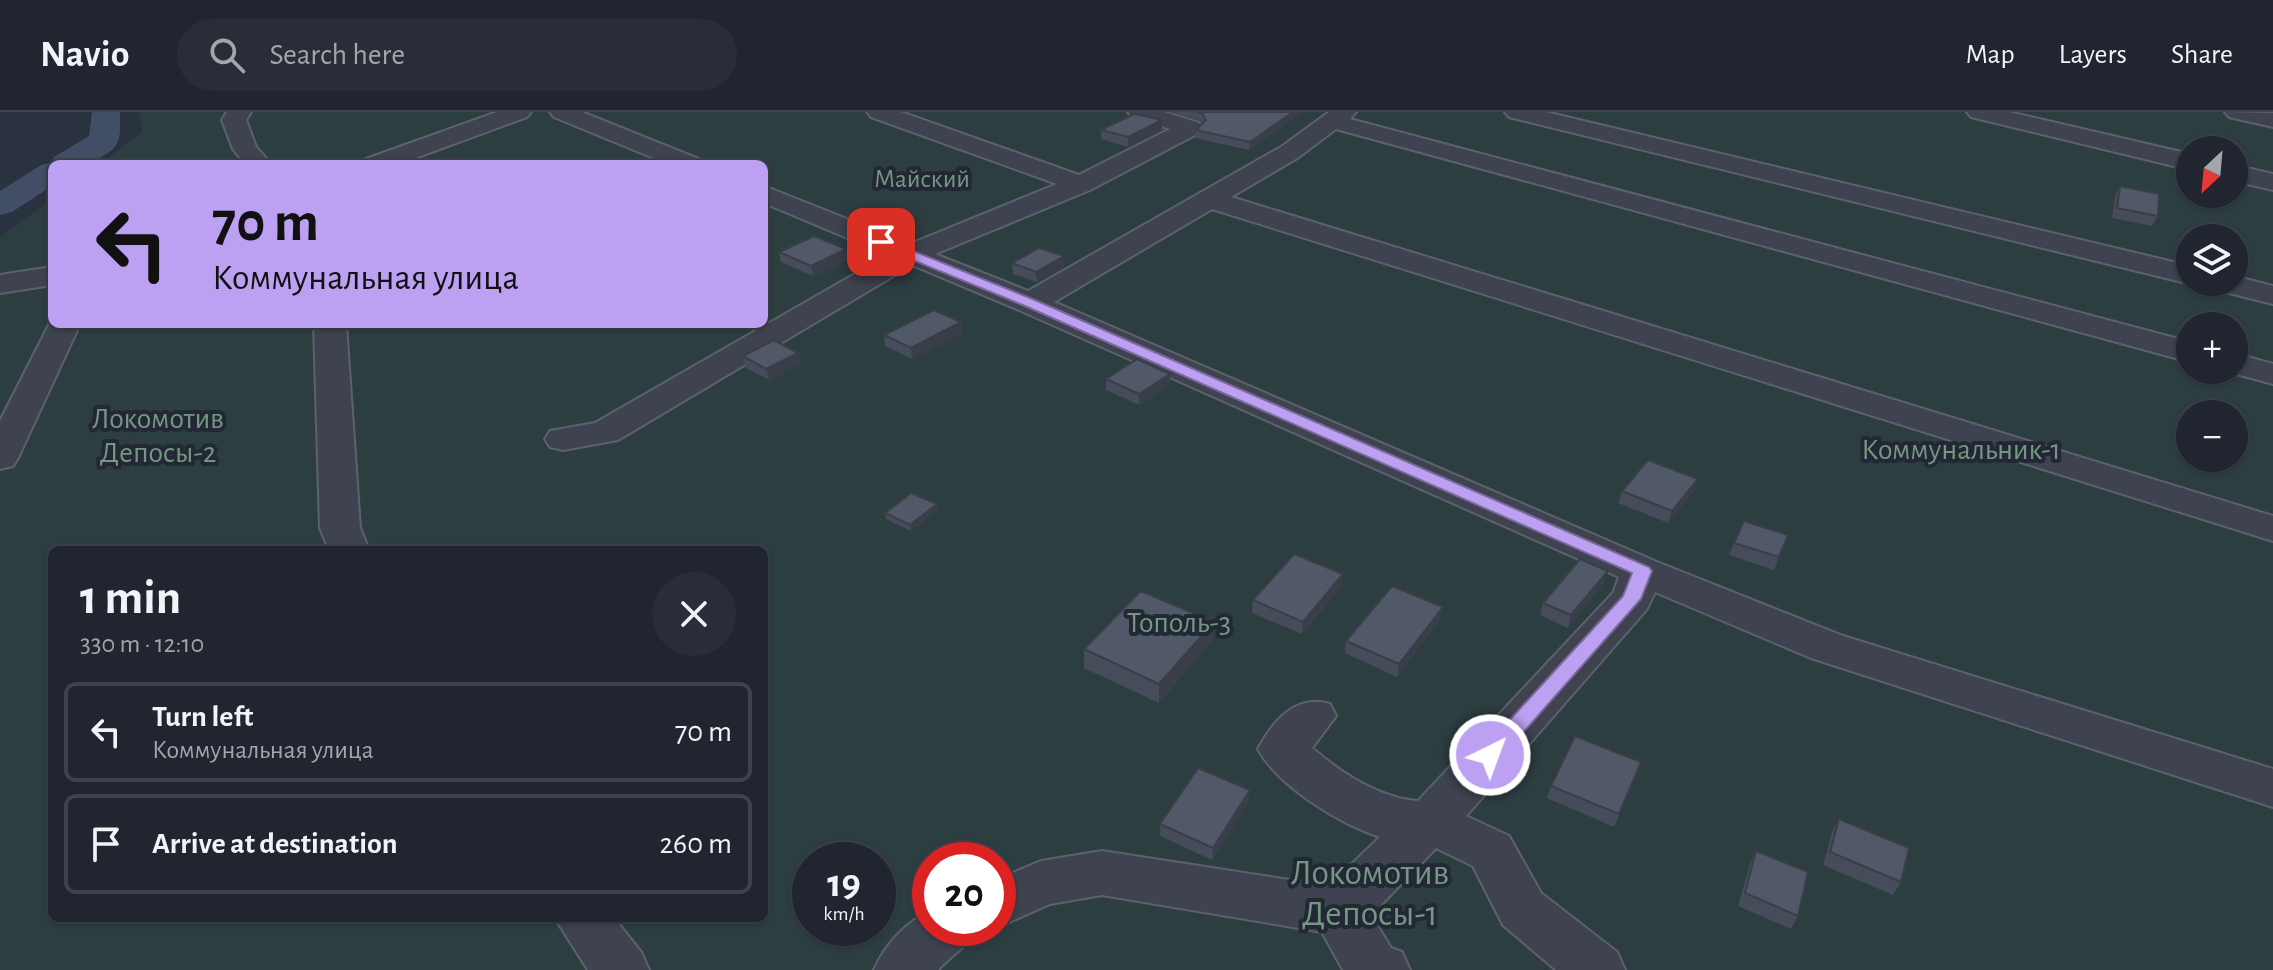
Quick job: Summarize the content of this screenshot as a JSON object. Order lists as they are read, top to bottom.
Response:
{
  "parks": [
    "Майский",
    "Локомотив Депосы-2",
    "Коммунальник-1",
    "Тополь-3",
    "Локомотив Депосы-1"
  ],
  "north": "bottom left",
  "page": {
    "header": "Navio",
    "search": "Search here",
    "nav": ["Map", "Layers", "Share"],
    "map_buttons": ["+", "−"],
    "turn": ["70 m", "Коммунальная улица"],
    "heading": ["1 min", "330 m · 12:10"],
    "list": [
      {
        "name": "Turn left",
        "note": "Коммунальная улица",
        "value": "70 m"
      },
      {
        "name": "Arrive at destination",
        "value": "260 m"
      }
    ],
    "speed": "19 km/h",
    "limit": "20"
  }
}
